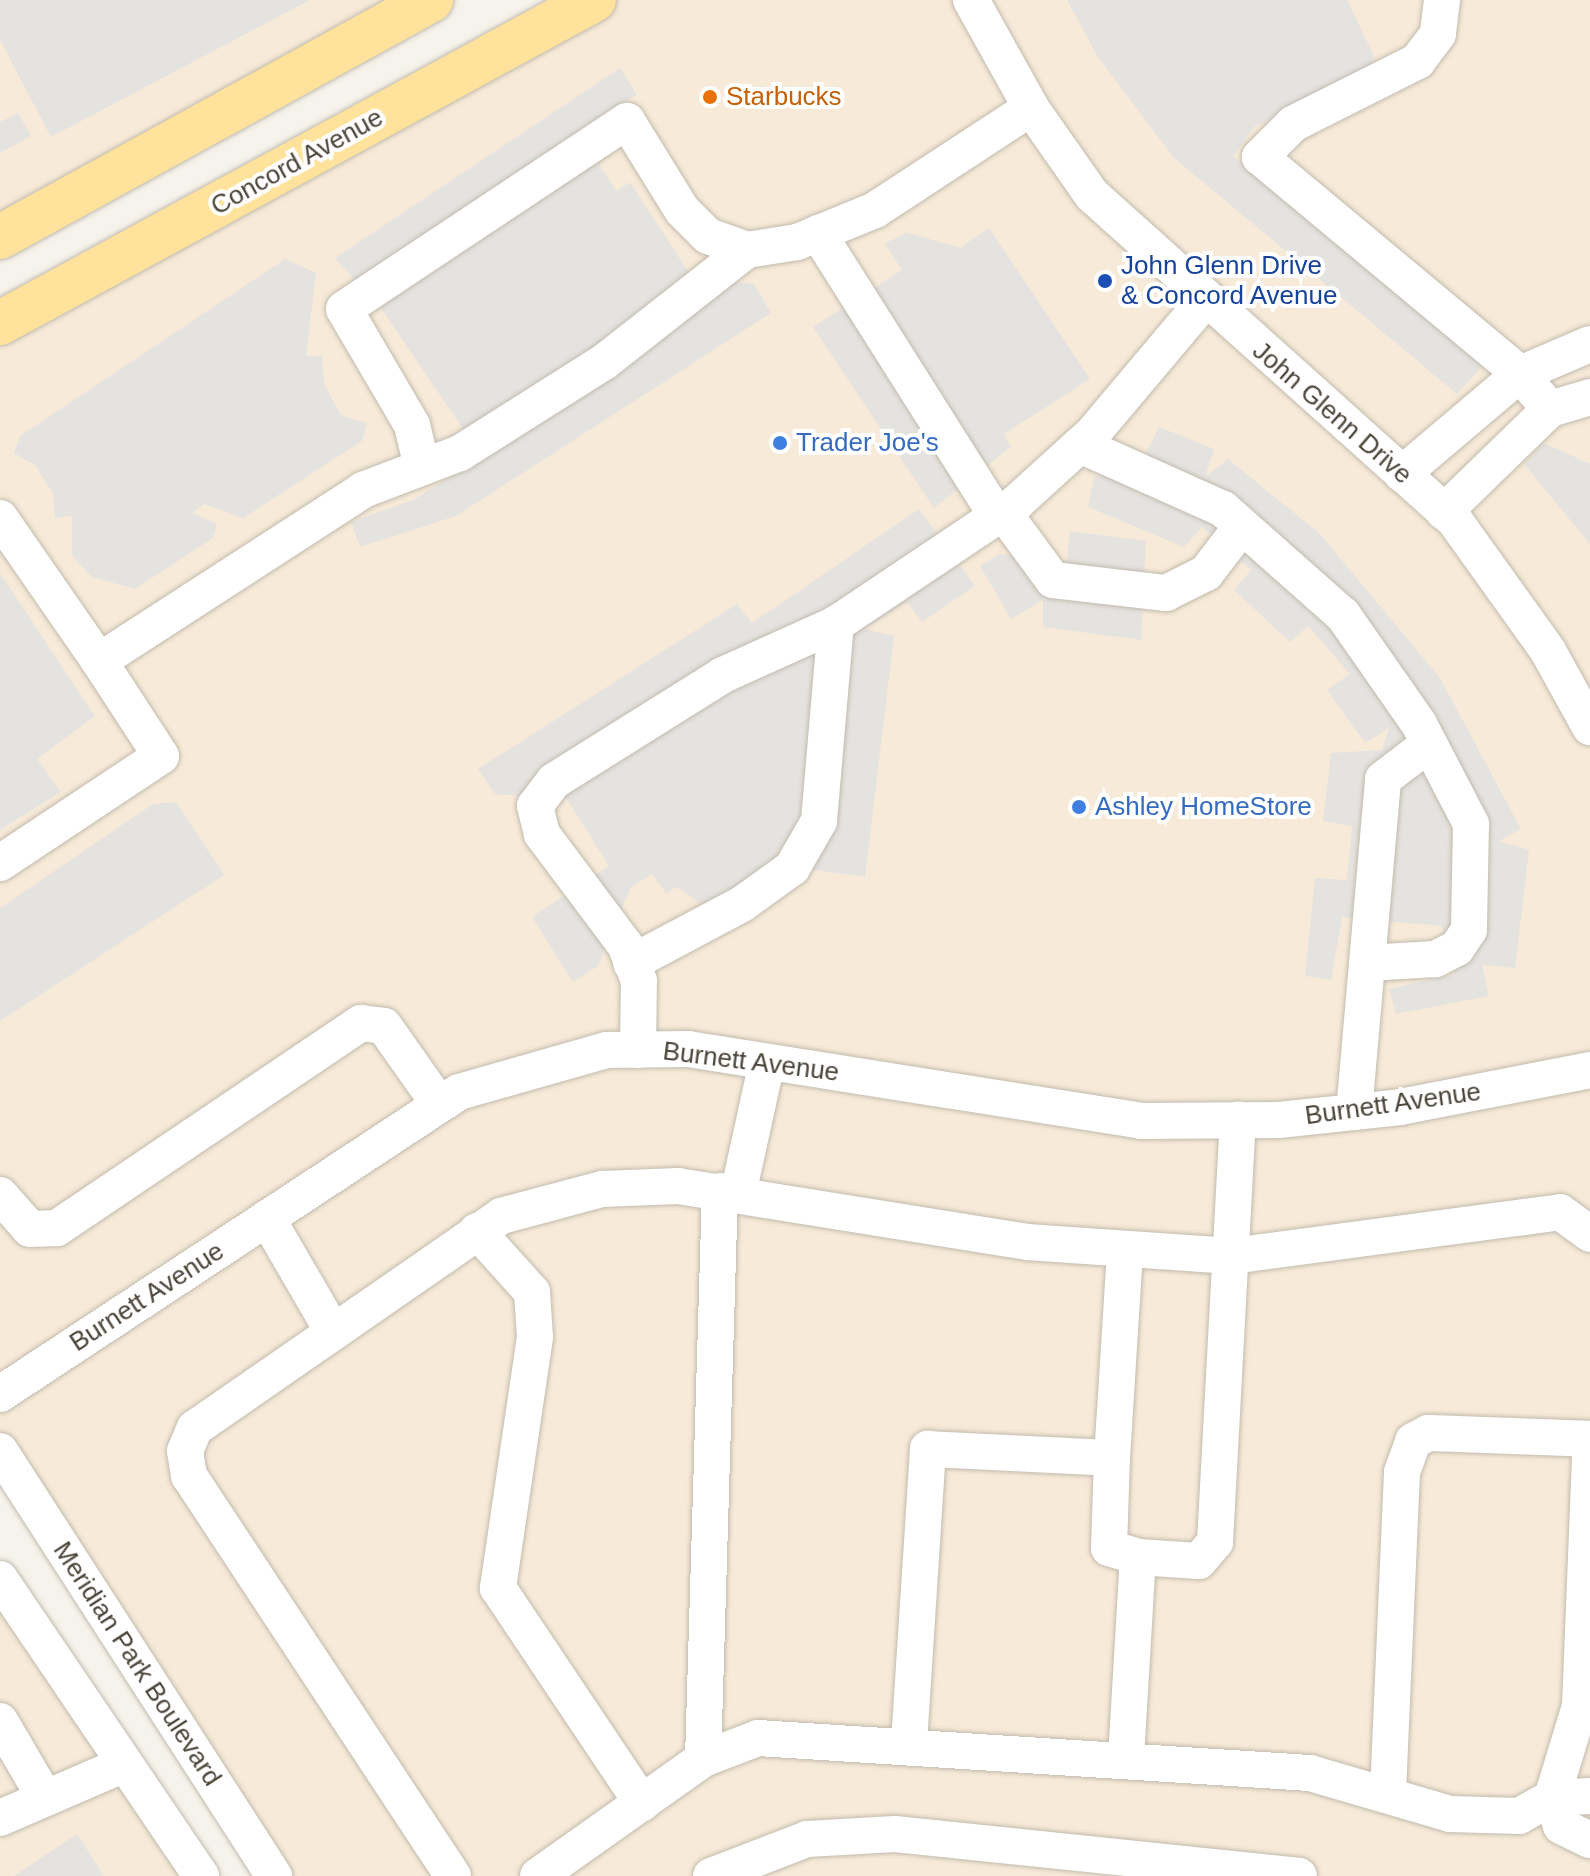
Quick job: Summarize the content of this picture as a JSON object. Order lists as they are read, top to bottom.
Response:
{
  "streets": {
    "main road": ["Concord Avenue"],
    "street": ["John Glenn Drive", "Burnett Avenue", "Meridian Park Boulevard"]
  },
  "places": [
    "Starbucks",
    "John Glenn Drive & Concord Avenue",
    "Trader Joe's",
    "Ashley HomeStore"
  ]
}
